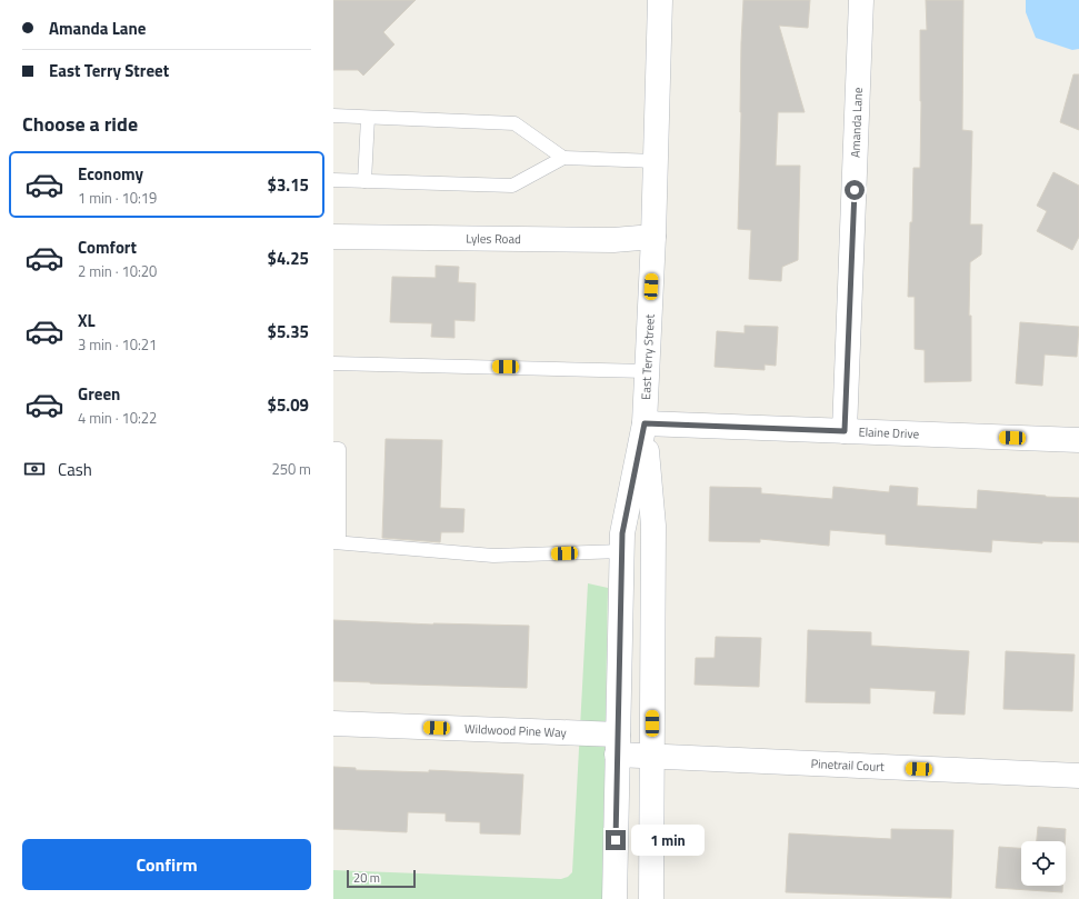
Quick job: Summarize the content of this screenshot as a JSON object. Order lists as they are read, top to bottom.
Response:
{
  "streets": {
    "street": [
      "Amanda Lane",
      "Lyles Road",
      "East Terry Street",
      "Elaine Drive",
      "Wildwood Pine Way",
      "Pinetrail Court"
    ]
  },
  "crossings": [
    ["Amanda Lane", "Elaine Drive"],
    ["Lyles Road", "East Terry Street"],
    ["East Terry Street", "Elaine Drive"],
    ["East Terry Street", "Wildwood Pine Way"],
    ["East Terry Street", "Pinetrail Court"],
    ["Wildwood Pine Way", "Pinetrail Court"]
  ],
  "scale_bar": "20 m",
  "page": {
    "banner": ["Amanda Lane", "East Terry Street"],
    "heading": "Choose a ride",
    "list": [
      {
        "name": "Economy",
        "note": "1 min · 10:19",
        "value": "$3.15"
      },
      {
        "name": "Comfort",
        "note": "2 min · 10:20",
        "value": "$4.25"
      },
      {
        "name": "XL",
        "note": "3 min · 10:21",
        "value": "$5.35"
      },
      {
        "name": "Green",
        "note": "4 min · 10:22",
        "value": "$5.09"
      }
    ],
    "pay": ["Cash", "250 m"],
    "bubble": "1 min",
    "buttons": "Confirm",
    "scale": "20 m"
  }
}
